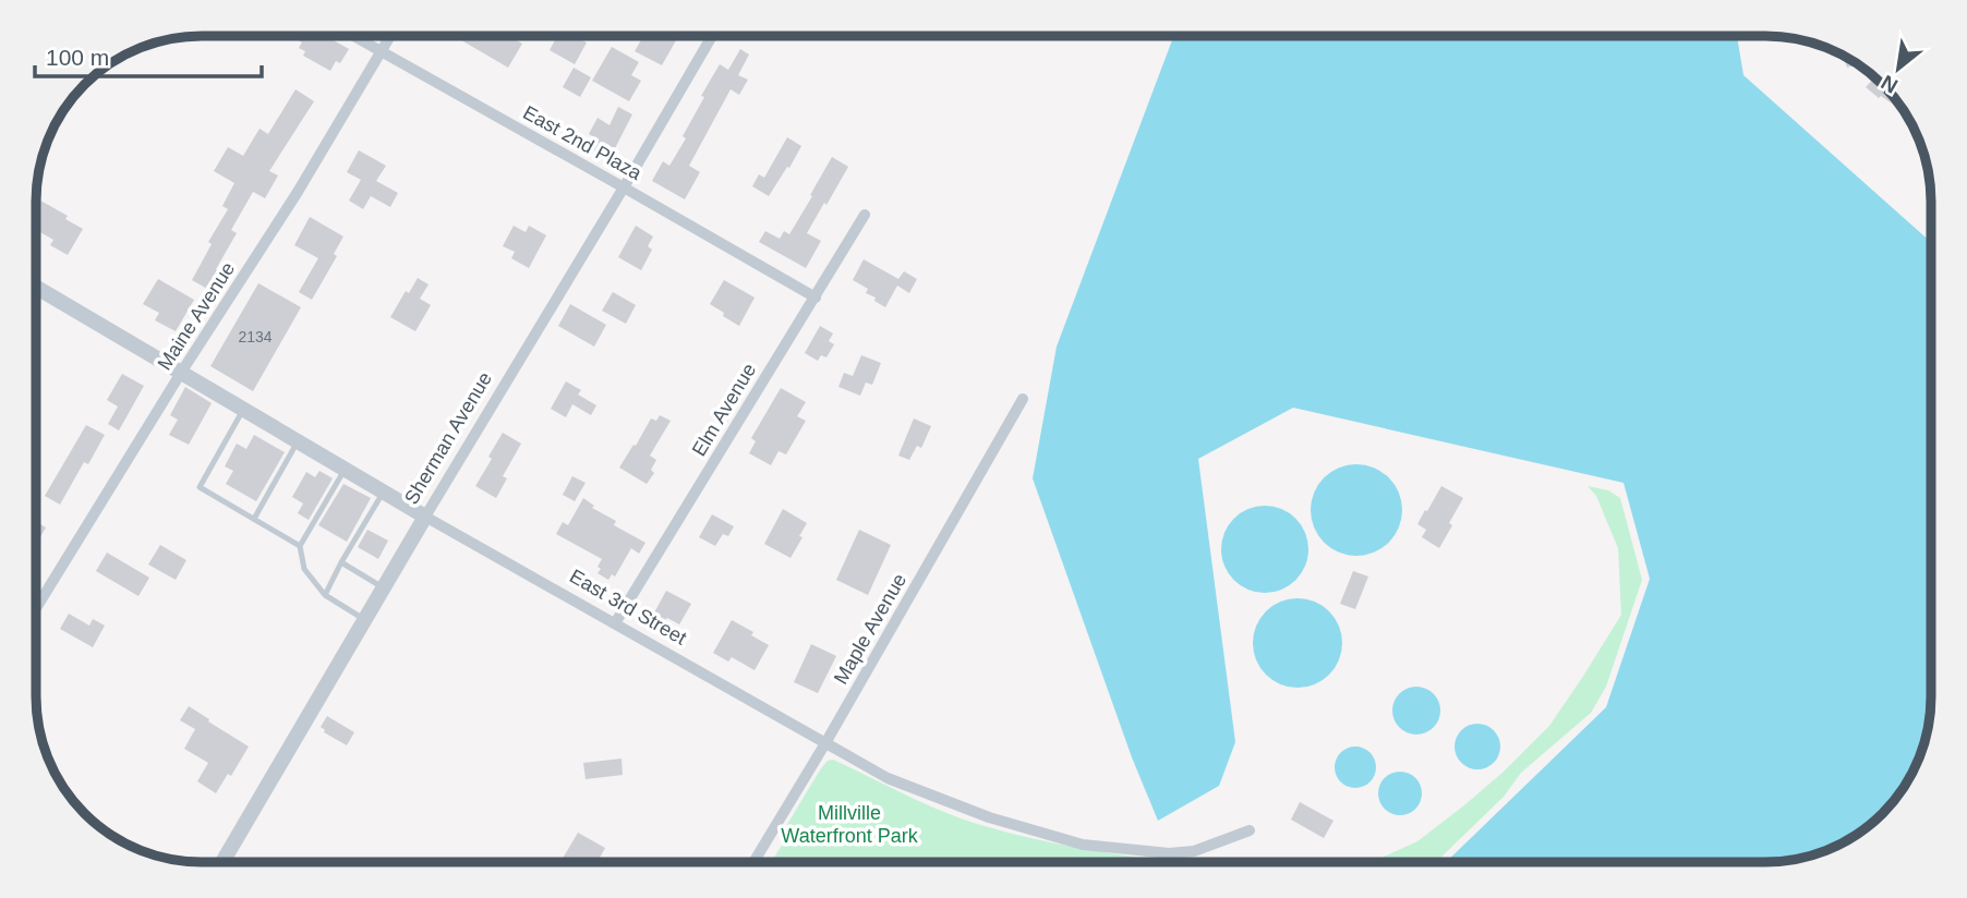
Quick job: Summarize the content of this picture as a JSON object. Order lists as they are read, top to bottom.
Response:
{
  "streets": {
    "street": [
      "East 2nd Plaza",
      "Maine Avenue",
      "Elm Avenue",
      "Sherman Avenue",
      "East 3rd Street",
      "Maple Avenue"
    ]
  },
  "crossings": [
    ["East 2nd Plaza", "Maine Avenue"],
    ["East 2nd Plaza", "Elm Avenue"],
    ["East 2nd Plaza", "Sherman Avenue"],
    ["Maine Avenue", "East 3rd Street"],
    ["Elm Avenue", "East 3rd Street"],
    ["Sherman Avenue", "East 3rd Street"],
    ["East 3rd Street", "Maple Avenue"]
  ],
  "parks": ["Millville Waterfront Park"],
  "house_numbers": ["2134"],
  "scale_bar": "100 m",
  "north": "bottom left"
}
